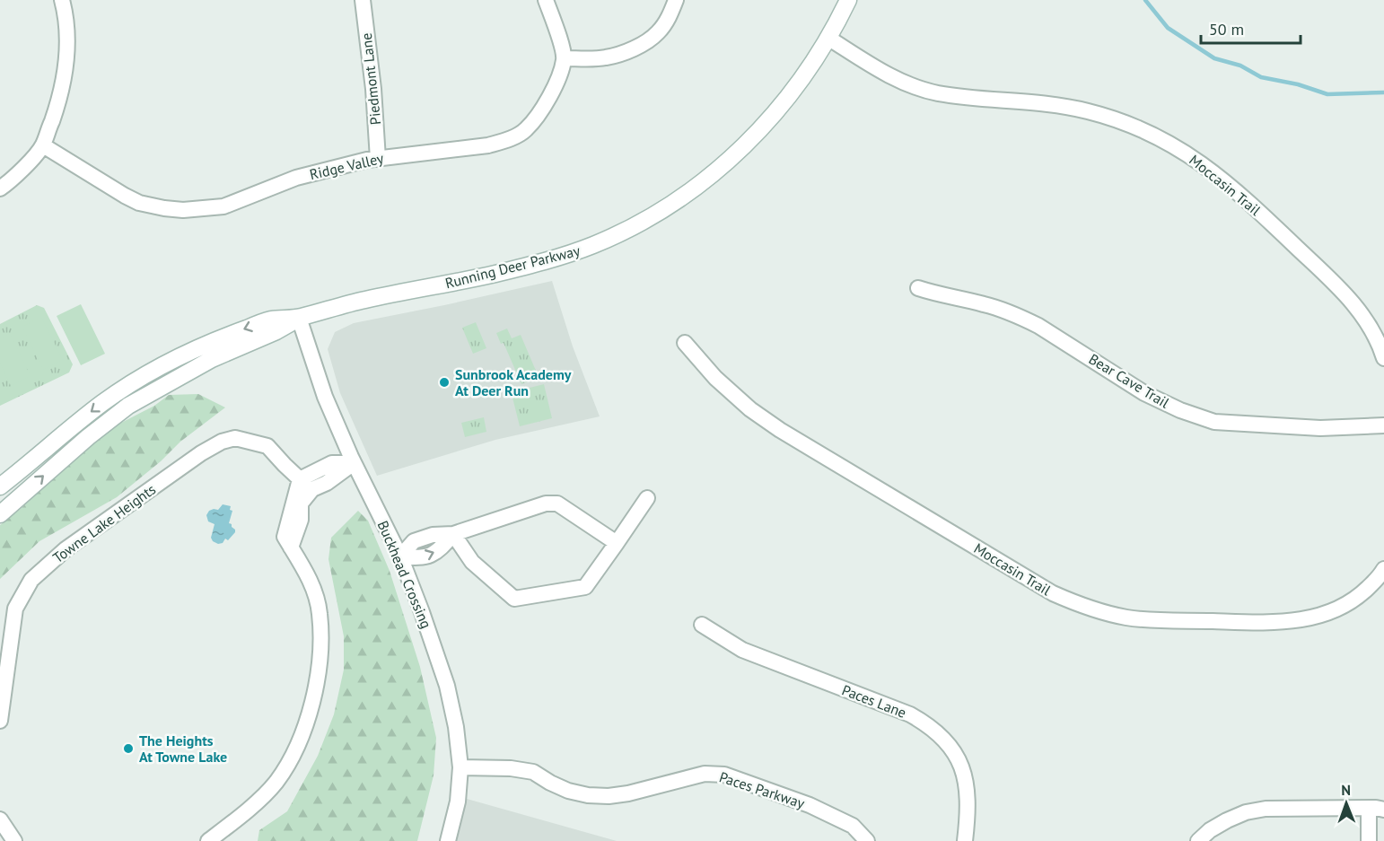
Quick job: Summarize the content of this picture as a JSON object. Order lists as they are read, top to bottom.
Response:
{
  "streets": {
    "street": [
      "Piedmont Lane",
      "Ridge Valley",
      "Moccasin Trail",
      "Running Deer Parkway",
      "Bear Cave Trail",
      "Towne Lake Heights",
      "Buckhead Crossing",
      "Paces Lane",
      "Paces Parkway"
    ]
  },
  "crossings": [
    ["Piedmont Lane", "Ridge Valley"],
    ["Moccasin Trail", "Running Deer Parkway"],
    ["Running Deer Parkway", "Buckhead Crossing"],
    ["Buckhead Crossing", "Paces Parkway"]
  ],
  "places": ["Sunbrook Academy At Deer Run", "The Heights At Towne Lake"],
  "scale_bar": "50 m",
  "north": "top"
}
